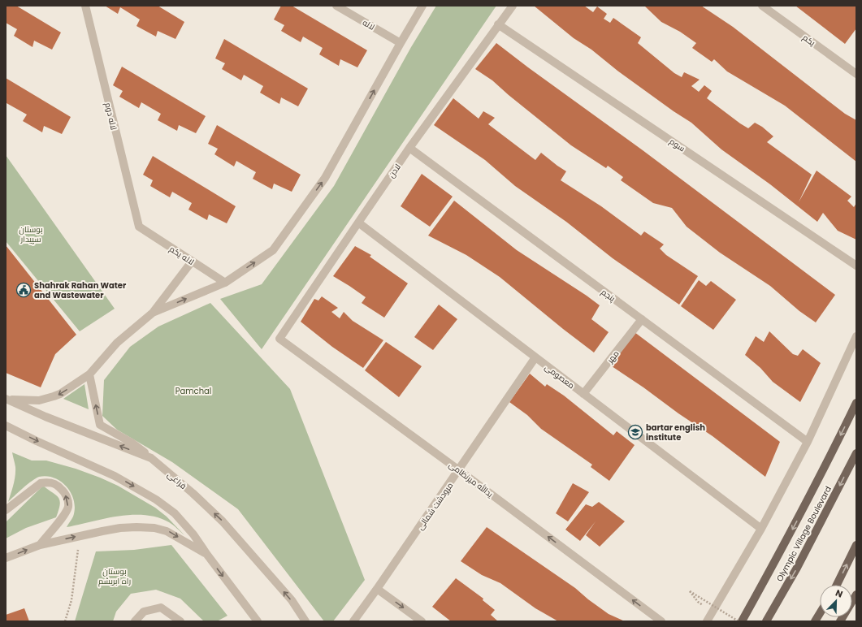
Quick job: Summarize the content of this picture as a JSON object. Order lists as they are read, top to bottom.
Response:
{
  "streets": {
    "main road": ["Olympic Village Boulevard"],
    "street": [
      "لاله",
      "یکم",
      "لاله دوم",
      "سوم",
      "لادن",
      "لاله یکم",
      "پنجم",
      "مهر",
      "معصومی",
      "یدالله میرنظامی",
      "فراغی",
      "مرودشت شمالی"
    ]
  },
  "crossings": [
    ["لاله دوم", "لاله یکم"],
    ["سوم", "لادن"],
    ["لادن", "پنجم"],
    ["لادن", "معصومی"],
    ["لادن", "یدالله میرنظامی"],
    ["پنجم", "مهر"],
    ["مهر", "معصومی"],
    ["معصومی", "مرودشت شمالی"],
    ["یدالله میرنظامی", "مرودشت شمالی"]
  ],
  "one_way": ["یدالله میرنظامی"],
  "parks": ["بوستان سپیدار", "Pamchal", "بوستان راه ابریشم"],
  "places": {
    "public building": ["Shahrak Rahan Water and Wastewater"],
    "school or university": ["bartar english institute"]
  },
  "north": "top right"
}
